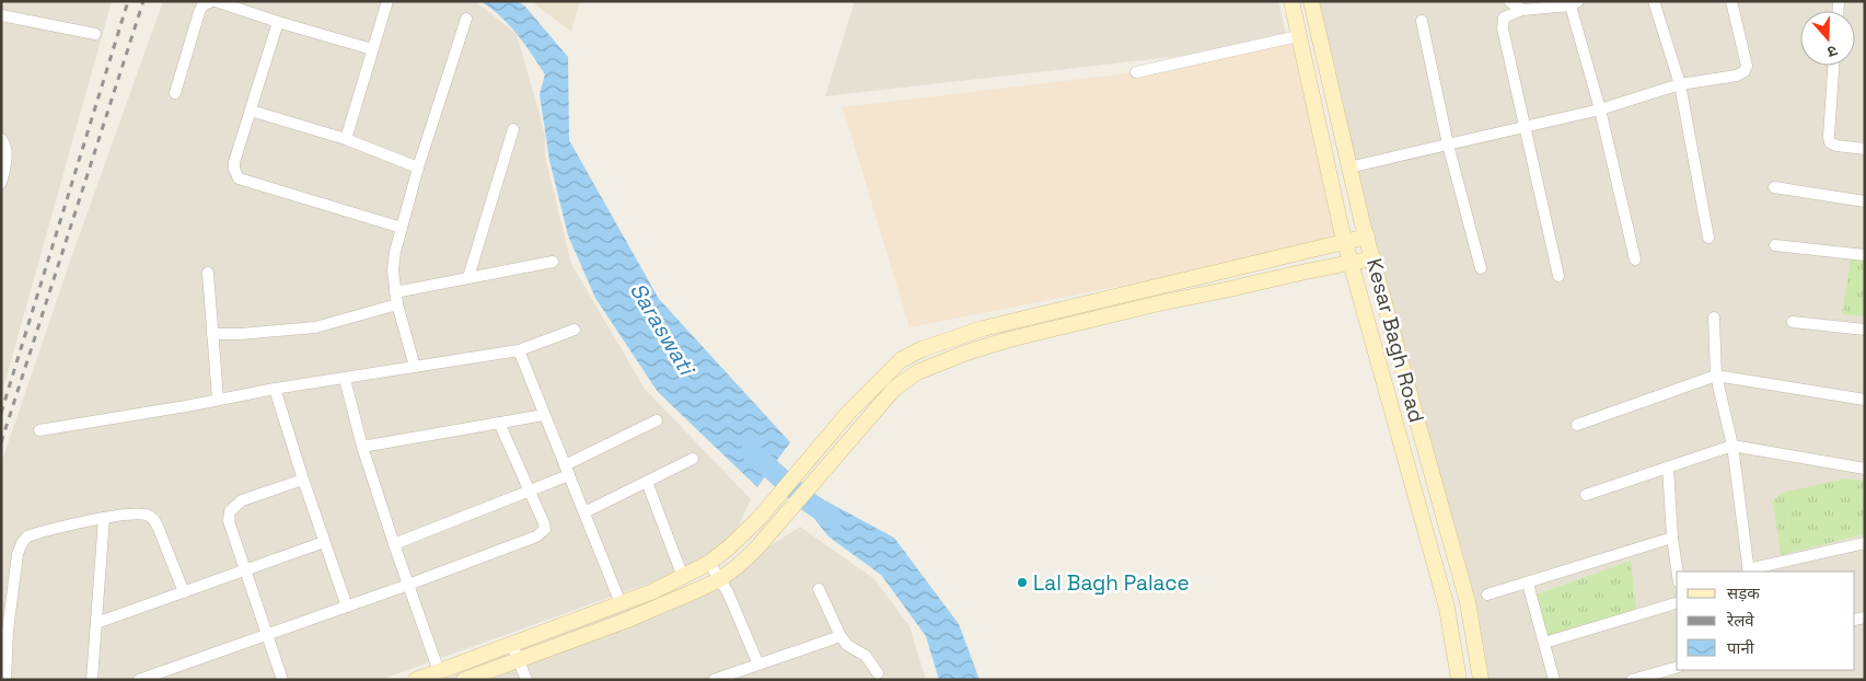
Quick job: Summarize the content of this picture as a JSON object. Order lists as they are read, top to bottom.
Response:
{
  "streets": {
    "main road": ["Kesar Bagh Road"]
  },
  "water": ["Saraswati"],
  "places": ["Lal Bagh Palace"],
  "legend": ["सड़क", "रेलवे", "पानी"],
  "north": "bottom"
}
